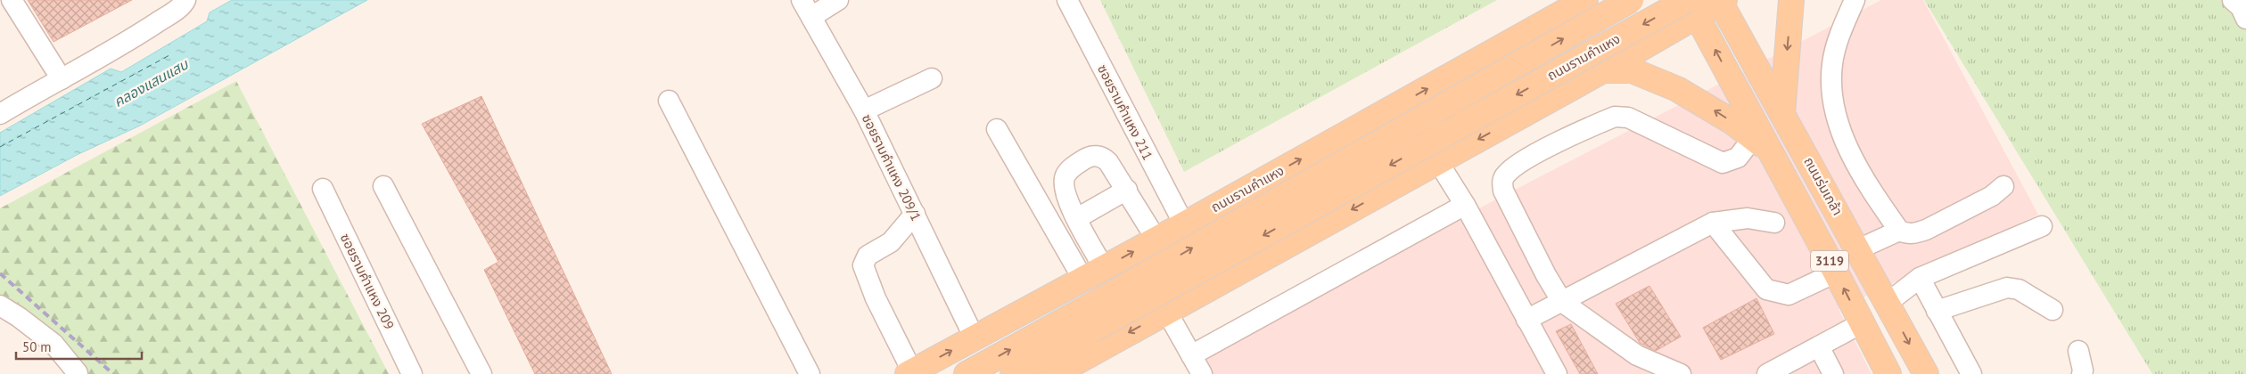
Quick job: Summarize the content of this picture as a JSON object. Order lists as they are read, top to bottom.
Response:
{
  "streets": {
    "main road": ["ถนนรามคำแหง", "ถนนร่มเกล้า", "3119"],
    "street": ["ซอยรามคำแหง 211", "ซอยรามคำแหง 209/1", "ซอยรามคำแหง 209"]
  },
  "crossings": [
    ["ถนนรามคำแหง", "ซอยรามคำแหง 211"],
    ["ถนนรามคำแหง", "ซอยรามคำแหง 209/1"],
    ["ถนนรามคำแหง", "ถนนร่มเกล้า"],
    ["ถนนรามคำแหง", "3119"]
  ],
  "water": ["คลองแสนแสบ"],
  "scale_bar": "50 m"
}
